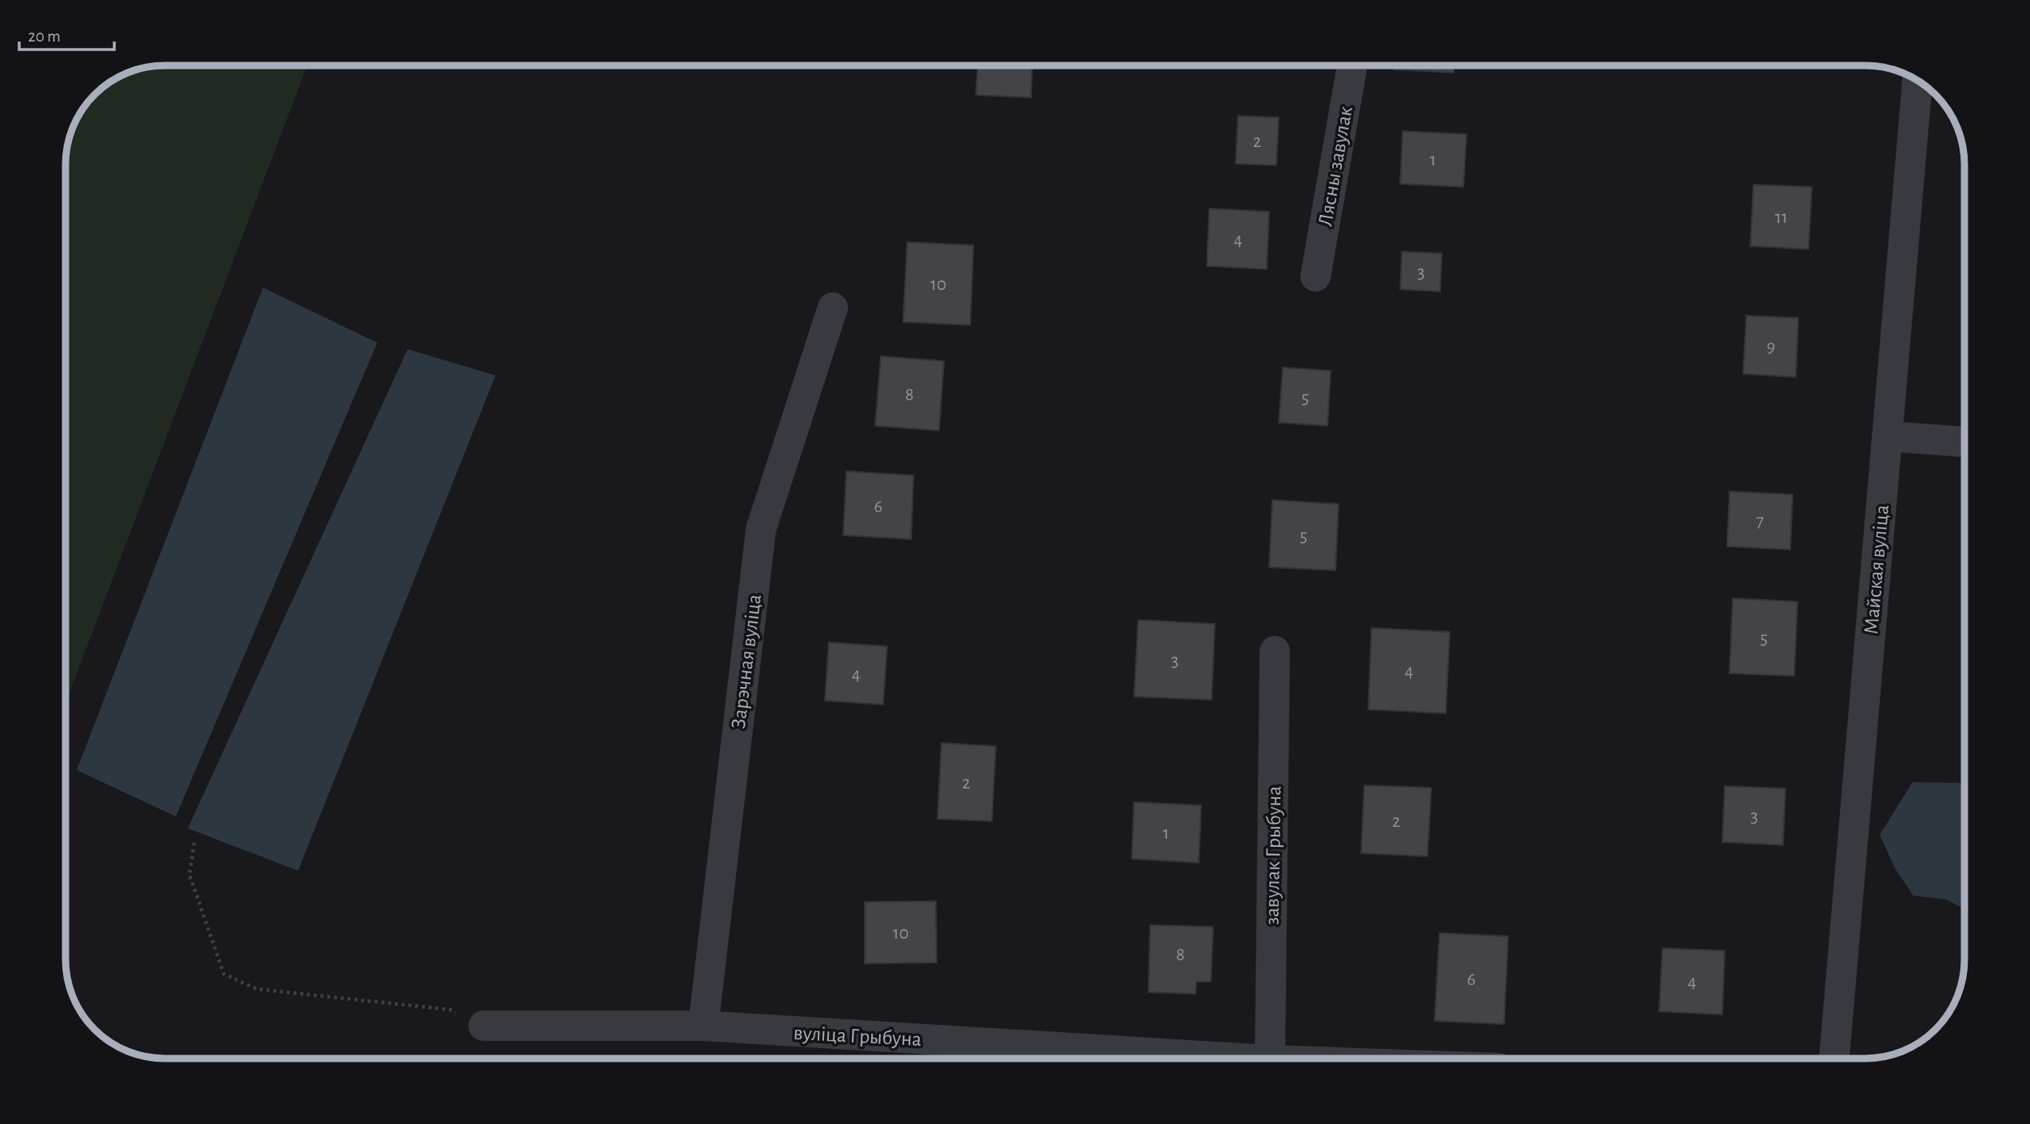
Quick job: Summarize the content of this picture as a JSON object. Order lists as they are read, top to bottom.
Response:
{
  "streets": {
    "street": [
      "Лясны завулак",
      "Майская вуліца",
      "Зарэчная вуліца",
      "завулак Грыбуна",
      "вуліца Грыбуна"
    ]
  },
  "crossings": [
    ["Зарэчная вуліца", "вуліца Грыбуна"]
  ],
  "house_numbers": [
    "2",
    "1",
    "11",
    "4",
    "3",
    "10",
    "9",
    "8",
    "5",
    "6",
    "7",
    "5",
    "5",
    "3",
    "4",
    "4",
    "2",
    "3",
    "2",
    "1",
    "10",
    "8",
    "6",
    "4"
  ],
  "scale_bar": "20 m"
}
